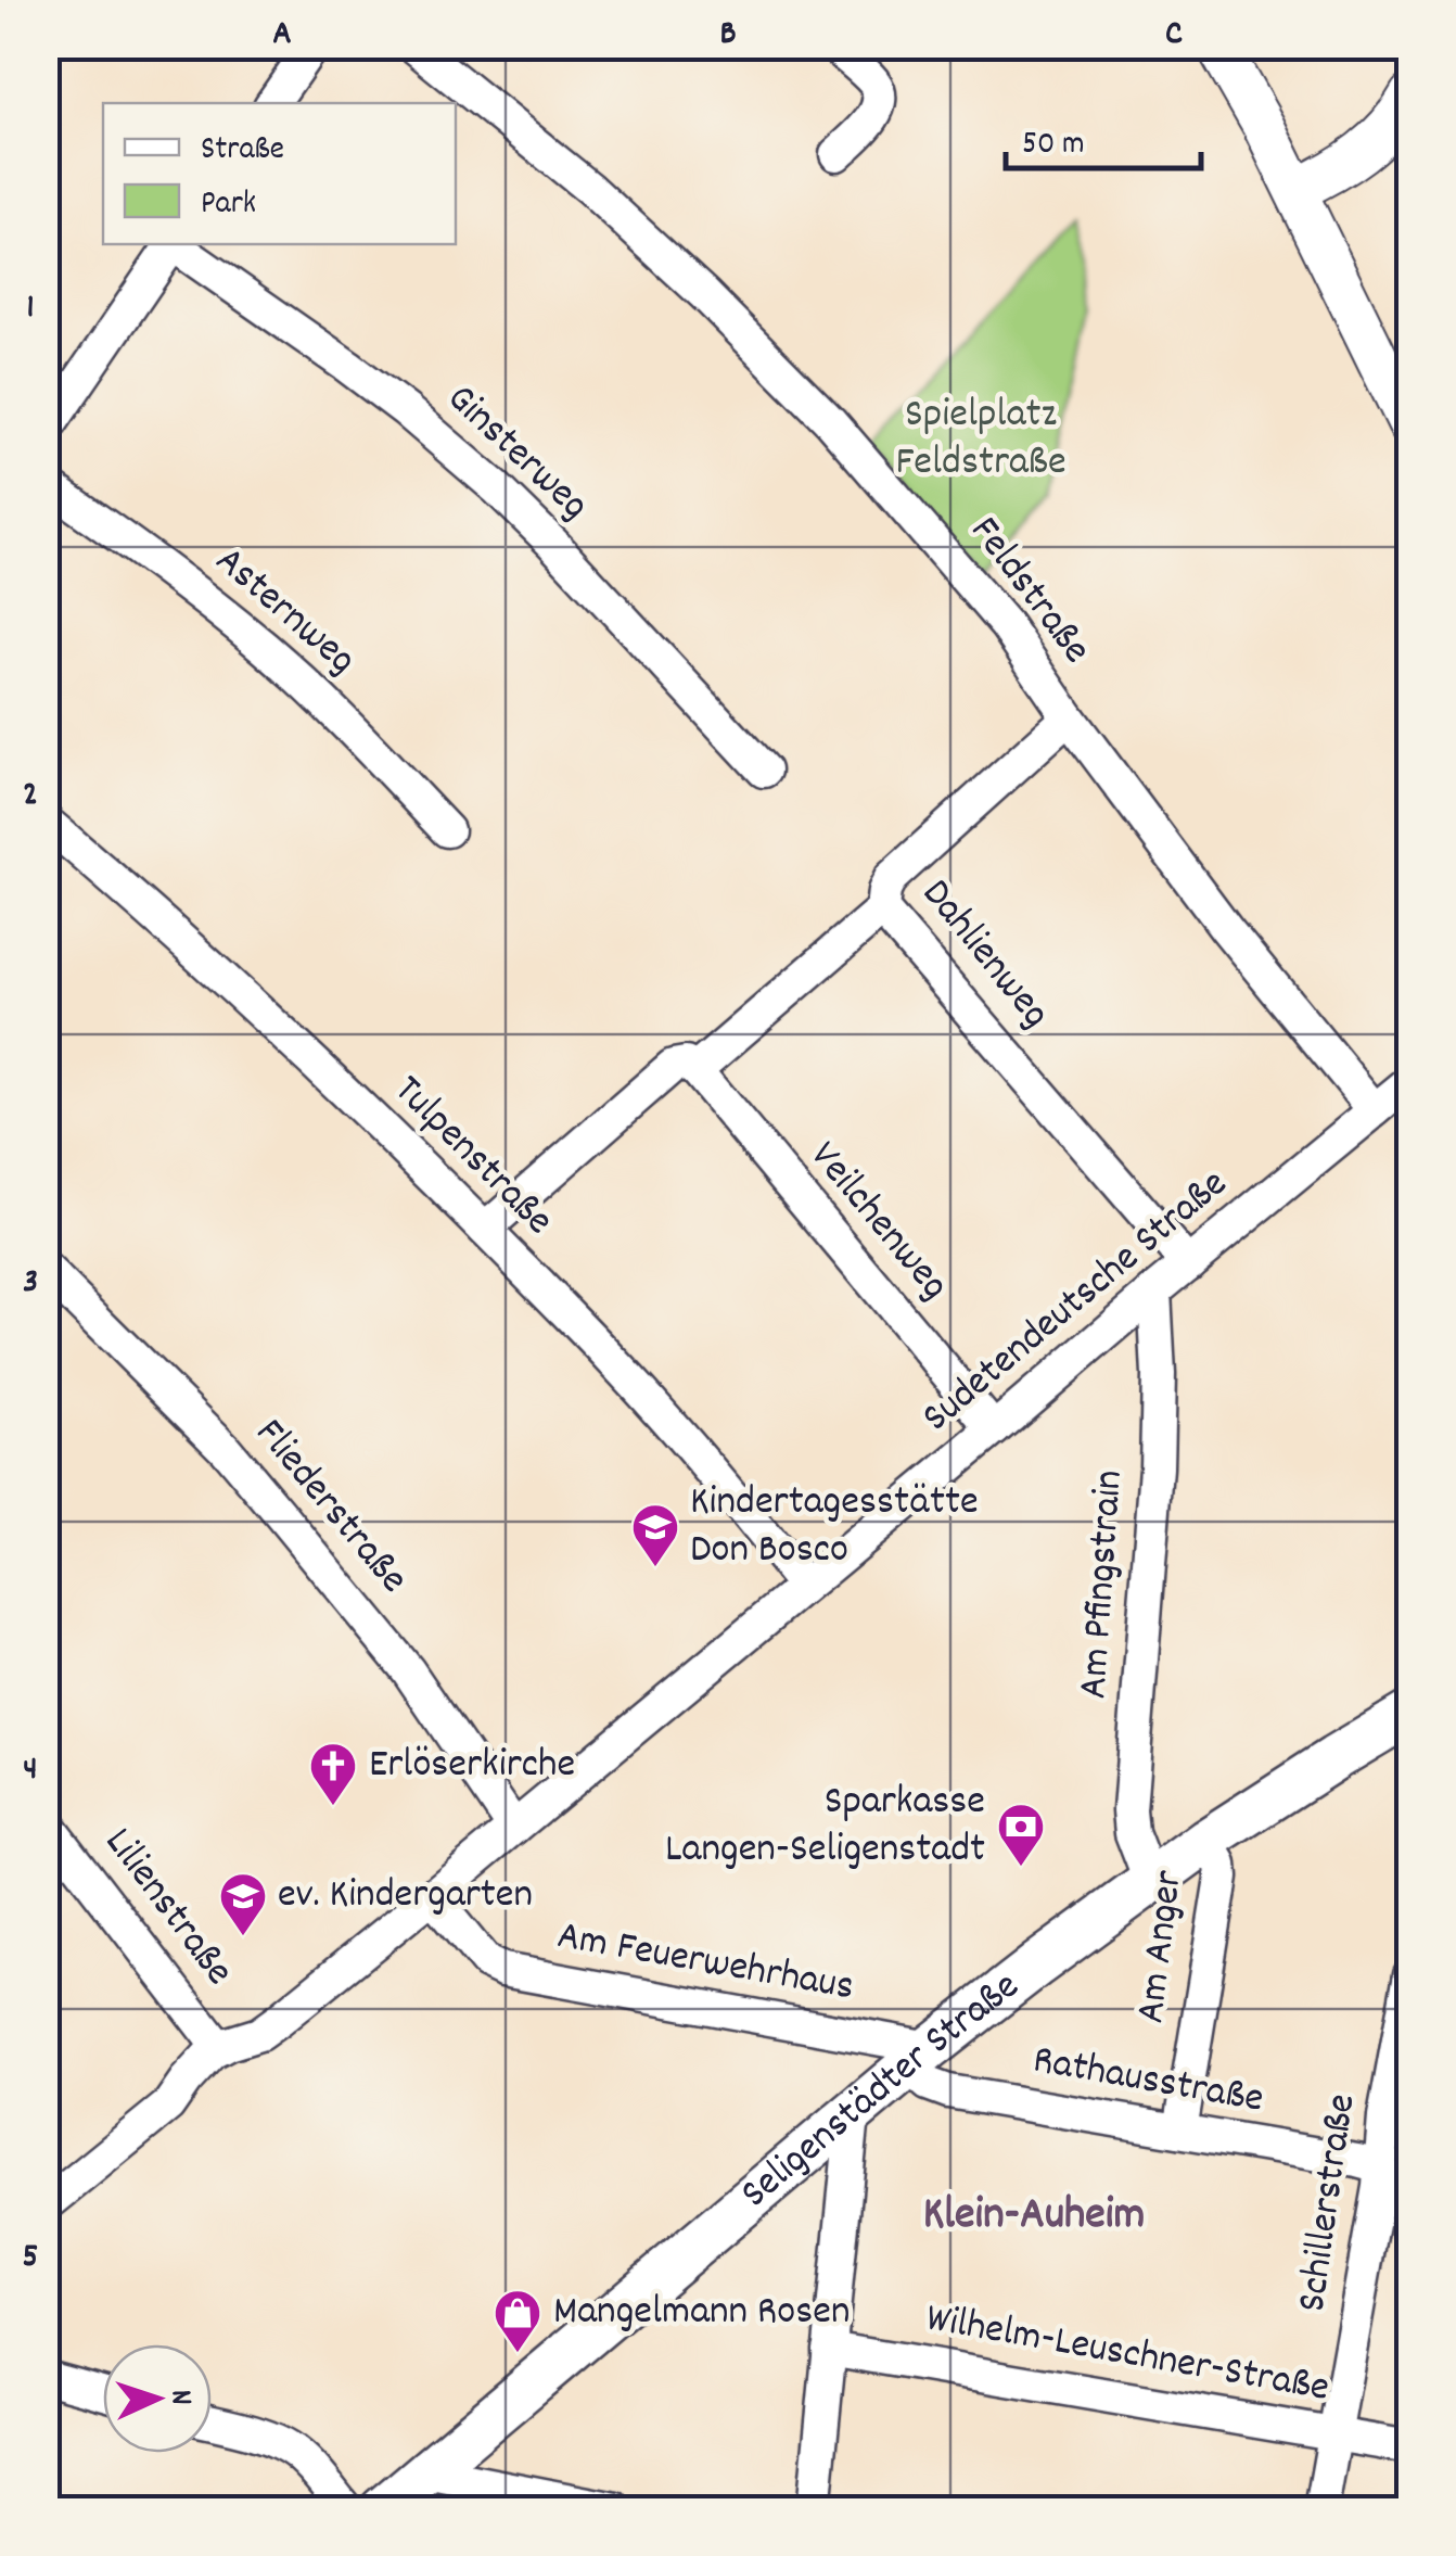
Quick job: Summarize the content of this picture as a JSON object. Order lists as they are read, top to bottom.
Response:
{
  "streets": {
    "main road": ["Seligenstädter Straße"],
    "street": [
      "Ginsterweg",
      "Feldstraße",
      "Asternweg",
      "Dahlienweg",
      "Tulpenstraße",
      "Veilchenweg",
      "Sudetendeutsche Straße",
      "Fliederstraße",
      "Am Pfingstrain",
      "Lilienstraße",
      "Am Anger",
      "Am Feuerwehrhaus",
      "Rathausstraße",
      "Schillerstraße",
      "Wilhelm-Leuschner-Straße"
    ]
  },
  "crossings": [
    ["Feldstraße", "Dahlienweg"],
    ["Feldstraße", "Sudetendeutsche Straße"],
    ["Dahlienweg", "Sudetendeutsche Straße"],
    ["Tulpenstraße", "Sudetendeutsche Straße"],
    ["Veilchenweg", "Sudetendeutsche Straße"],
    ["Sudetendeutsche Straße", "Fliederstraße"],
    ["Sudetendeutsche Straße", "Am Pfingstrain"],
    ["Sudetendeutsche Straße", "Lilienstraße"],
    ["Sudetendeutsche Straße", "Am Feuerwehrhaus"],
    ["Am Pfingstrain", "Seligenstädter Straße"],
    ["Am Anger", "Rathausstraße"],
    ["Am Anger", "Seligenstädter Straße"],
    ["Am Feuerwehrhaus", "Rathausstraße"],
    ["Am Feuerwehrhaus", "Seligenstädter Straße"],
    ["Rathausstraße", "Seligenstädter Straße"],
    ["Rathausstraße", "Schillerstraße"],
    ["Schillerstraße", "Wilhelm-Leuschner-Straße"]
  ],
  "districts": ["Klein-Auheim"],
  "parks": ["Spielplatz Feldstraße"],
  "places": {
    "school or university": ["Kindertagesstätte Don Bosco", "ev. Kindergarten"],
    "church": ["Erlöserkirche"],
    "bank": ["Sparkasse Langen-Seligenstadt"],
    "shop": ["Mangelmann Rosen"]
  },
  "legend": ["Straße", "Park"],
  "scale_bar": "50 m",
  "north": "right",
  "grid": {
    "columns": ["A", "B", "C"],
    "rows": [
      "1",
      "2",
      "3",
      "4",
      "5"
    ]
  }
}
